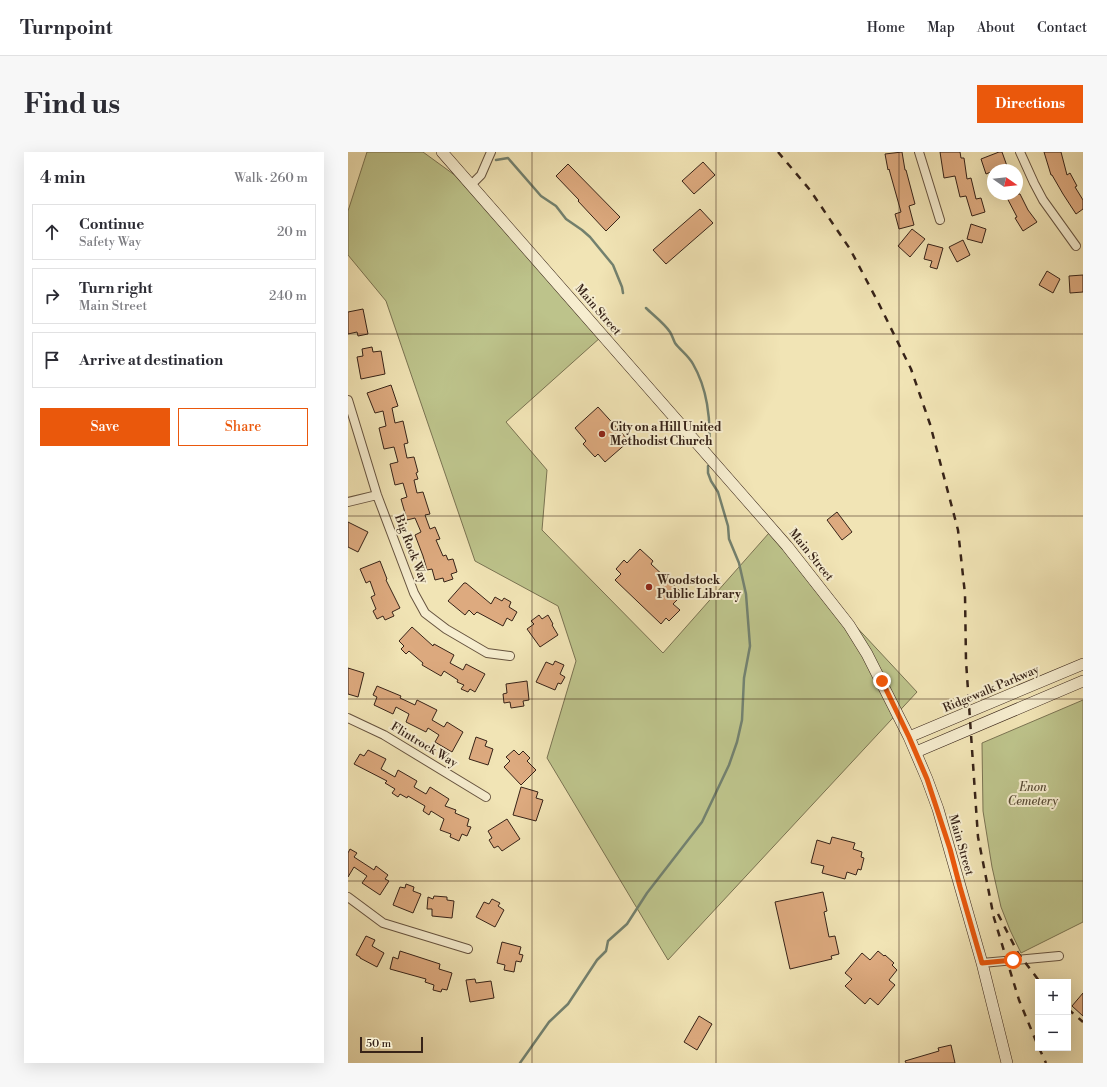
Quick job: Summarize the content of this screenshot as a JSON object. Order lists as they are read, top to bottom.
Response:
{
  "streets": {
    "main road": ["Main Street", "Ridgewalk Parkway"],
    "street": ["Big Rock Way", "Flintrock Way"]
  },
  "crossings": [
    ["Main Street", "Ridgewalk Parkway"]
  ],
  "parks": ["Enon Cemetery"],
  "places": ["City on a Hill United Methodist Church", "Woodstock Public Library"],
  "scale_bar": "50 m",
  "north": "right",
  "page": {
    "header": "Turnpoint",
    "nav": [
      "Home",
      "Map",
      "About",
      "Contact"
    ],
    "buttons": [
      "Directions",
      ["Save", "Share"]
    ],
    "title": "Find us",
    "heading": ["4 min", "Walk · 260 m"],
    "list": [
      ["Continue", "Safety Way", "20 m"],
      ["Turn right", "Main Street", "240 m"],
      "Arrive at destination"
    ],
    "map_buttons": ["+", "−"],
    "scale": "50 m"
  }
}
